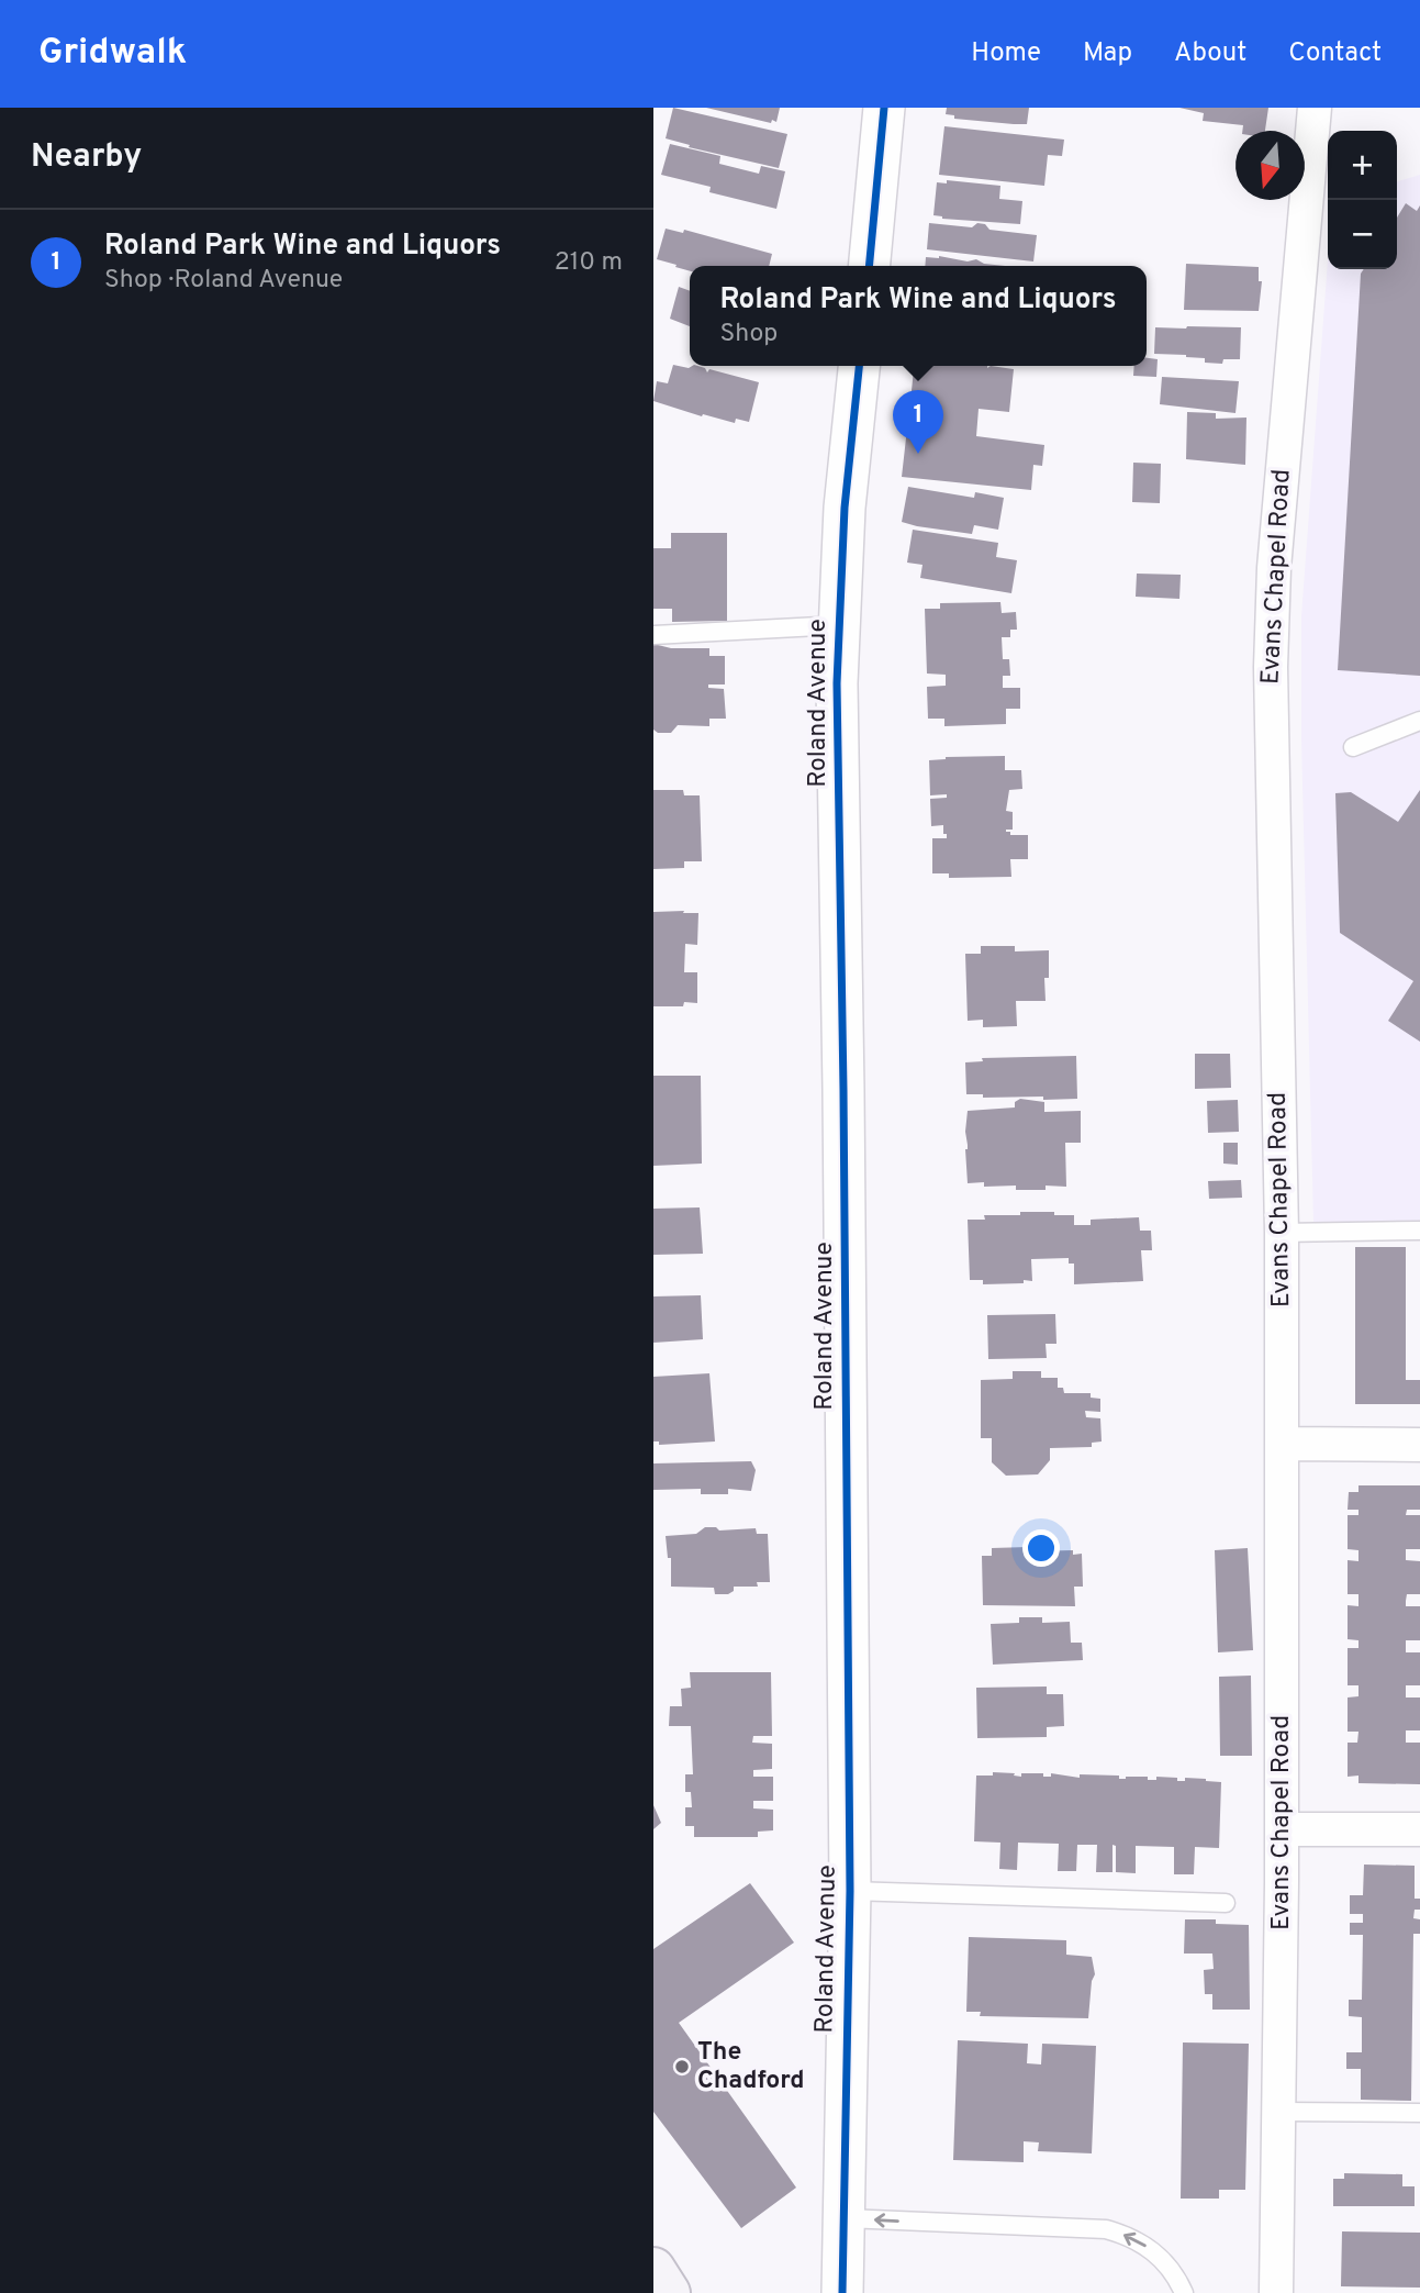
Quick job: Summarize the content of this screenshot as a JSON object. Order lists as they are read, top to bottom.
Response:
{
  "streets": {
    "street": ["Evans Chapel Road", "Roland Avenue"]
  },
  "places": ["The Chadford"],
  "north": "bottom",
  "page": {
    "header": "Gridwalk",
    "nav": [
      "Home",
      "Map",
      "About",
      "Contact"
    ],
    "heading": "Nearby",
    "map_buttons": ["+", "−"],
    "list": [
      {
        "mark": "1",
        "name": "Roland Park Wine and Liquors",
        "note": "Shop · Roland Avenue",
        "value": "210 m"
      }
    ],
    "popup": ["Roland Park Wine and Liquors", "Shop"],
    "pins": "1"
  }
}
